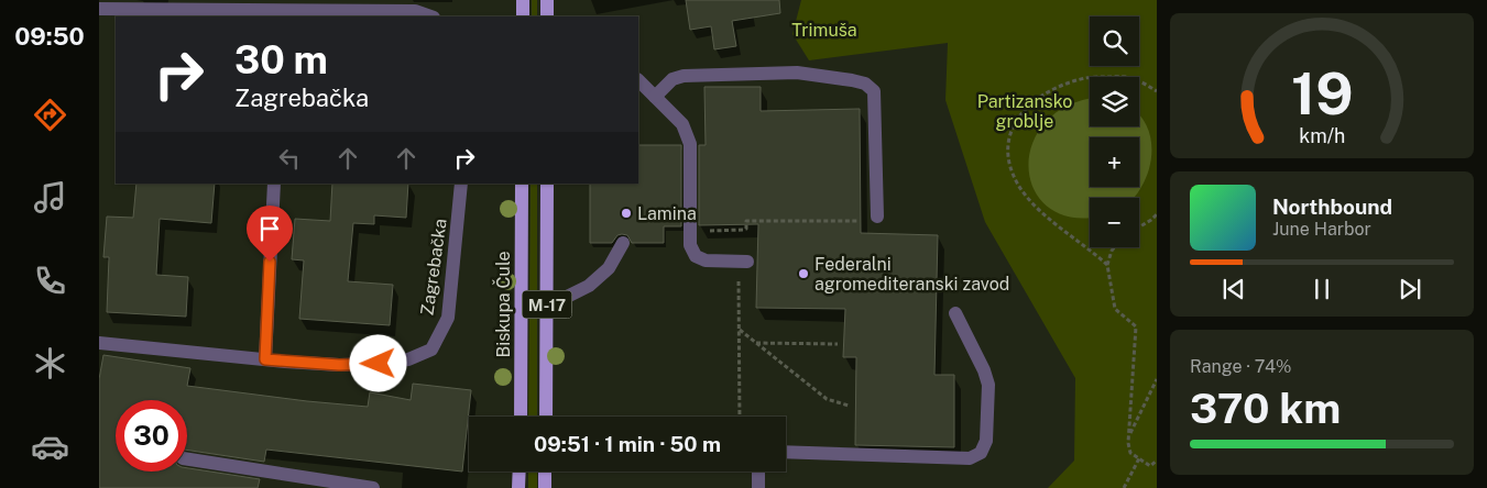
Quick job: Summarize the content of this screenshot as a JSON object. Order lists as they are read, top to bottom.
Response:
{
  "streets": {
    "main road": ["Biskupa Čule", "M-17"],
    "street": ["Zagrebačka"]
  },
  "parks": ["Trimuša", "Partizansko groblje"],
  "places": ["Lamina", "Federalni agromediteranski zavod"],
  "page": {
    "tabs": "09:50",
    "map_buttons": ["+", "−"],
    "turn": ["30 m", "Zagrebačka"],
    "song": ["Northbound", "June Harbor"],
    "tile": ["Range · 74%", "370 km"],
    "limit": "30",
    "trip": "09:51 · 1 min · 50 m",
    "gauge": ["19", "km/h"]
  }
}
